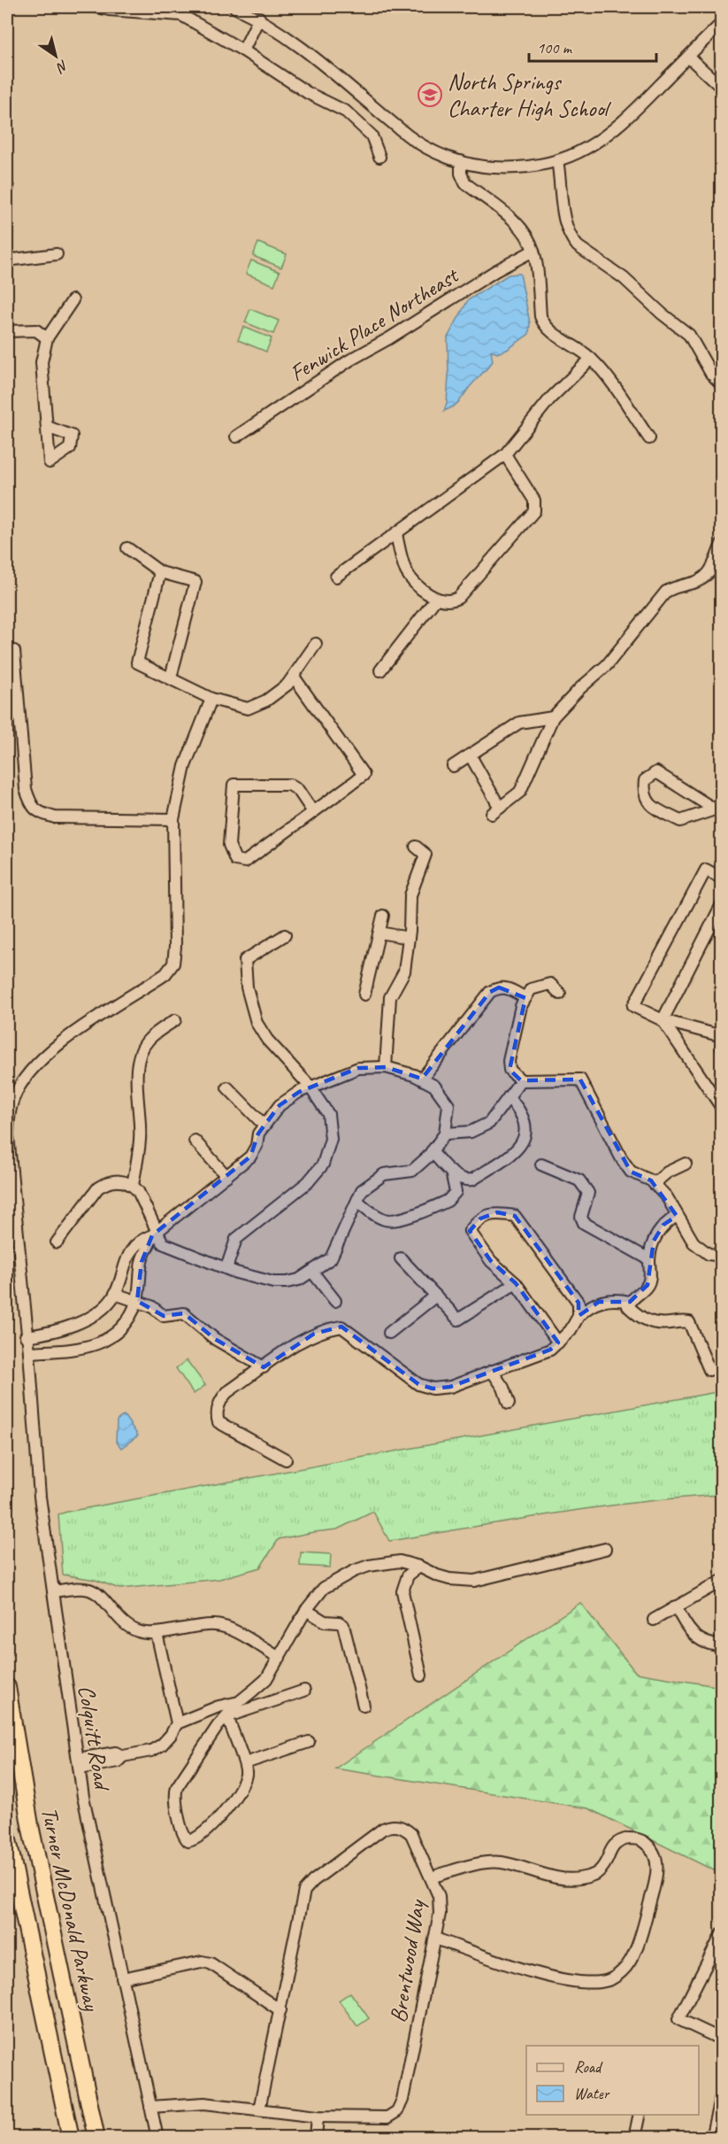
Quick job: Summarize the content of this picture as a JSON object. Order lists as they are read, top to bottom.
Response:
{
  "streets": {
    "highway": ["Turner McDonald Parkway"],
    "street": ["Fenwick Place Northeast", "Colquitt Road", "Brentwood Way"]
  },
  "crossings": [
    ["Colquitt Road", "Brentwood Way"]
  ],
  "places": {
    "school or university": ["North Springs Charter High School"]
  },
  "legend": ["Road", "Water"],
  "scale_bar": "100 m",
  "north": "bottom right"
}
